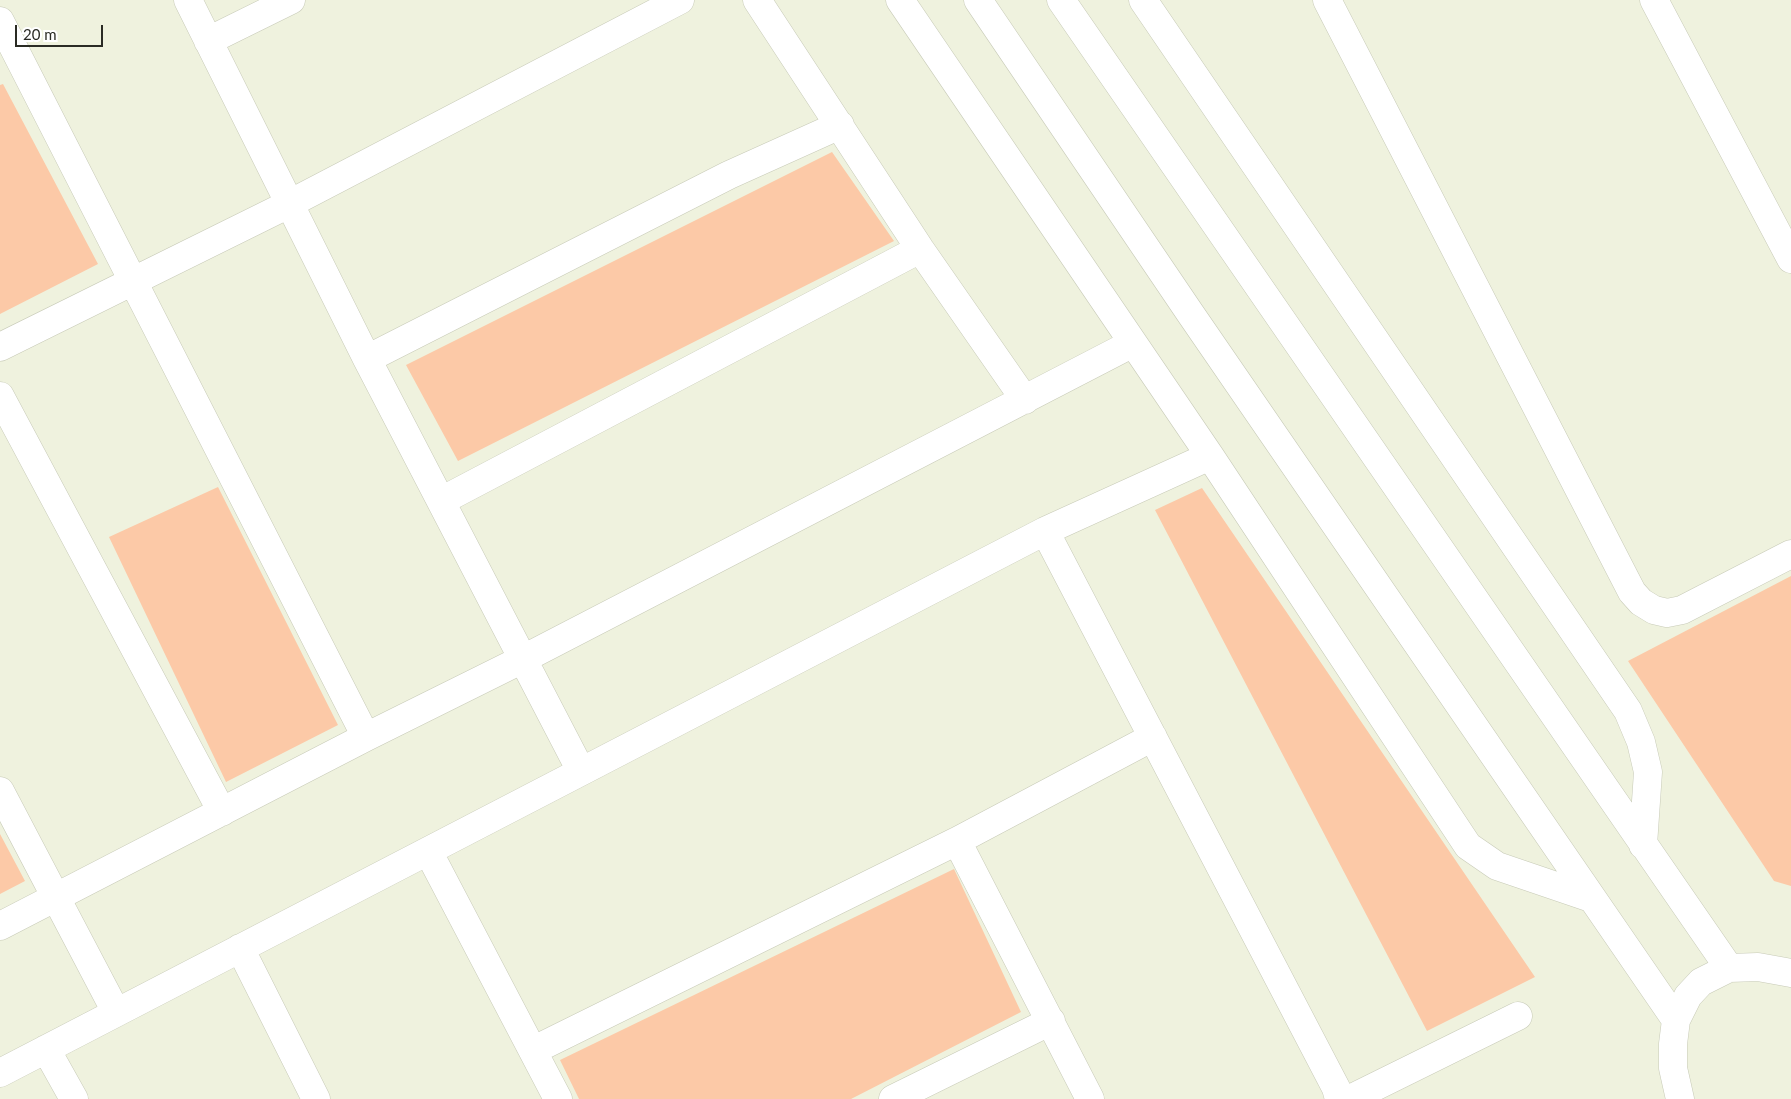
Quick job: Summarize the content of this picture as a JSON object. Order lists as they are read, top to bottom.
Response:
{
  "scale_bar": "20 m"
}
